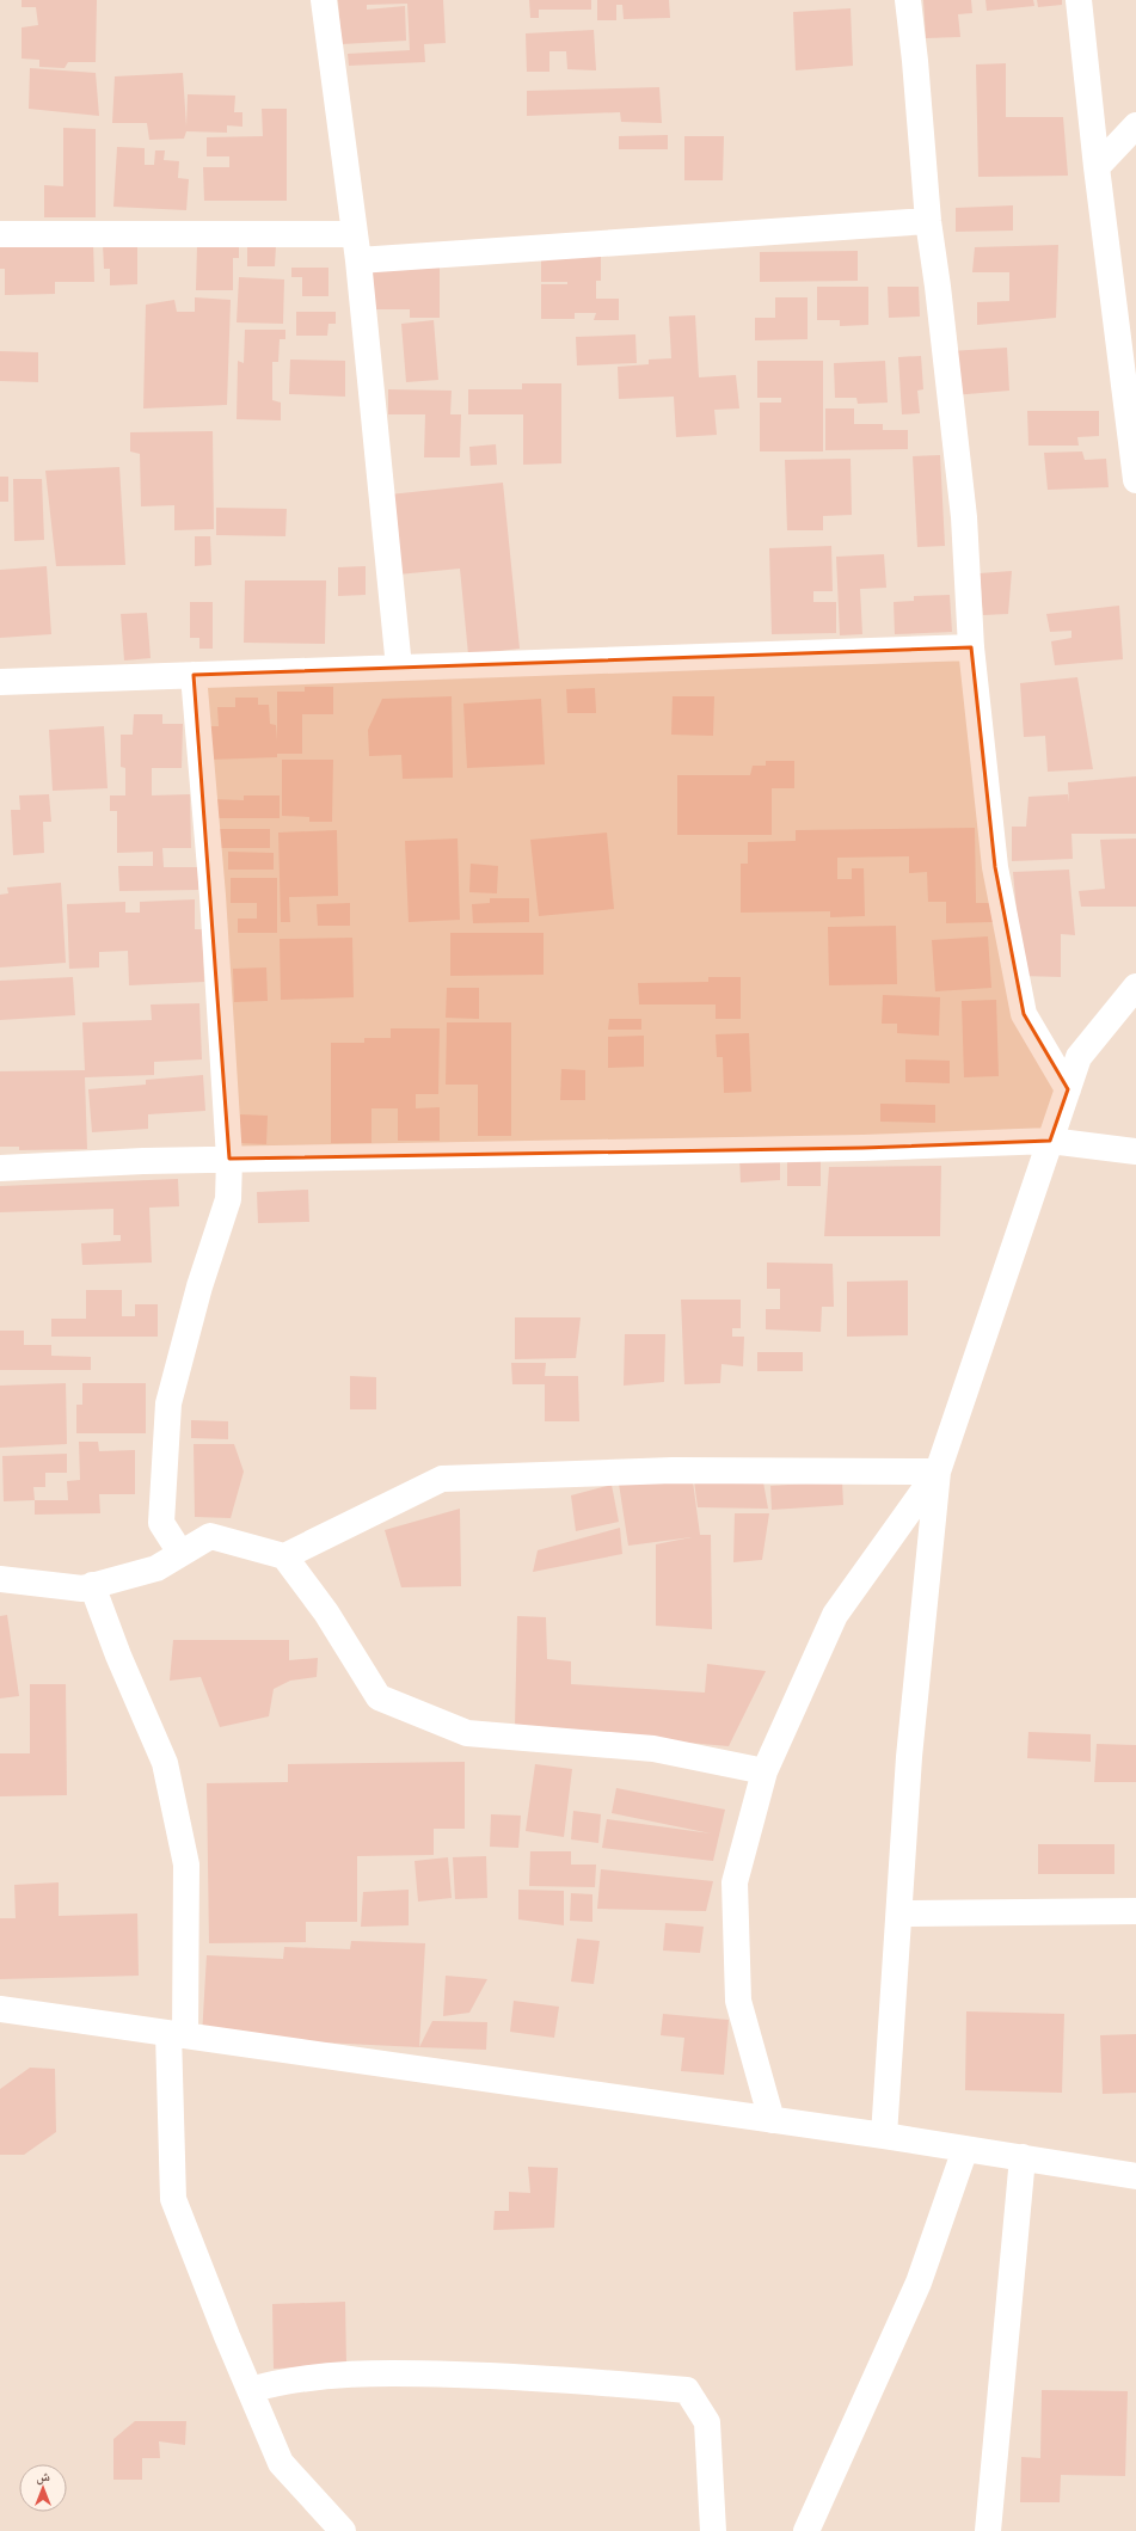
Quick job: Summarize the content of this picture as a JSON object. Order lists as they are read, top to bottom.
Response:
{
  "north": "top"
}
